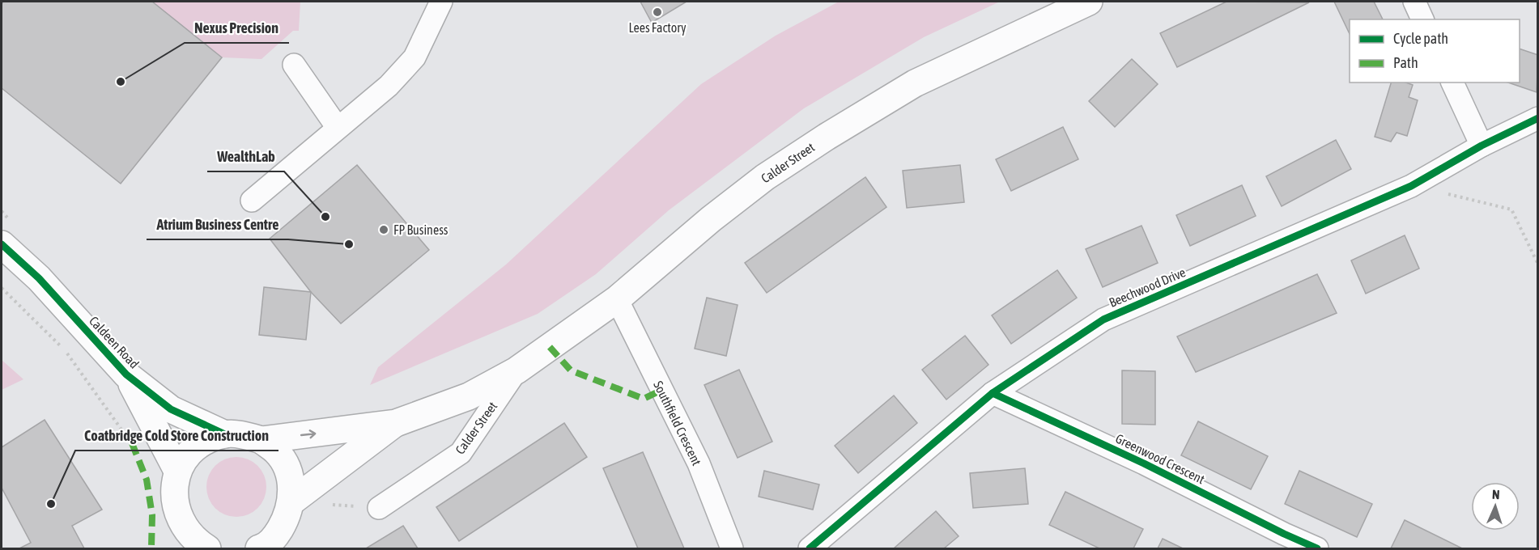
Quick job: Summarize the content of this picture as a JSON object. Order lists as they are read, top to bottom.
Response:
{
  "streets": {
    "main road": ["Calder Street", "Caldeen Road"],
    "street": ["Beechwood Drive", "Southfield Crescent", "Greenwood Crescent"]
  },
  "crossings": [
    ["Calder Street", "Caldeen Road"],
    ["Calder Street", "Southfield Crescent"],
    ["Beechwood Drive", "Greenwood Crescent"]
  ],
  "places": [
    "Lees Factory",
    "Nexus Precision",
    "WealthLab",
    "FP Business",
    "Atrium Business Centre",
    "Coatbridge Cold Store Construction"
  ],
  "legend": ["Cycle path", "Path"],
  "north": "top"
}
